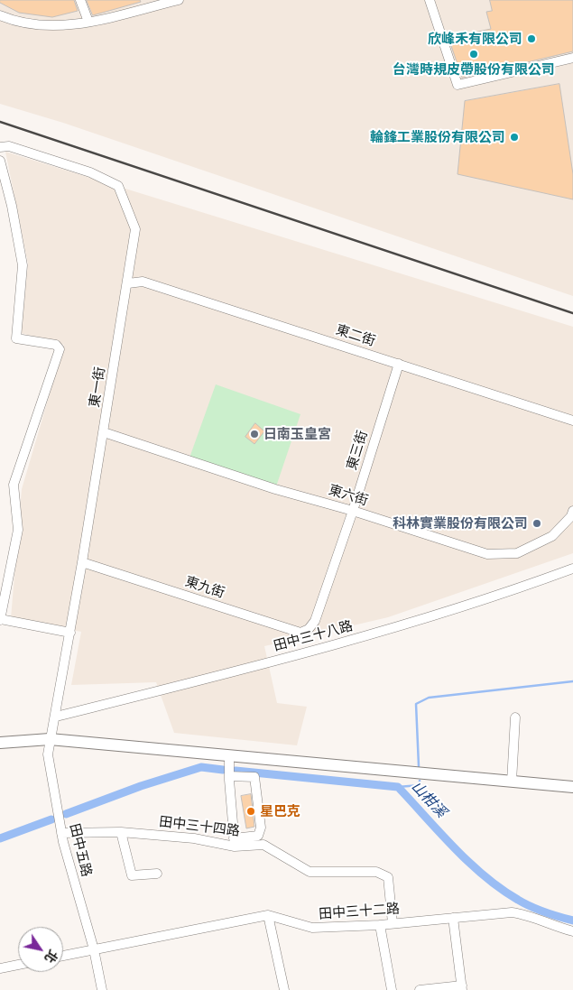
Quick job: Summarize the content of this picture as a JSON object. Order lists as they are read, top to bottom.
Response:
{
  "streets": {
    "street": [
      "東二街",
      "東一街",
      "東三街",
      "東六街",
      "東九街",
      "田中三十八路",
      "田中三十四路",
      "田中五路",
      "田中三十二路"
    ]
  },
  "crossings": [
    ["東二街", "東一街"],
    ["東二街", "東三街"],
    ["東一街", "東六街"],
    ["東一街", "東九街"],
    ["東一街", "田中三十八路"],
    ["東一街", "田中五路"],
    ["東三街", "東六街"],
    ["東三街", "東九街"],
    ["田中三十八路", "田中五路"],
    ["田中三十四路", "田中五路"],
    ["田中三十四路", "田中三十二路"],
    ["田中五路", "田中三十二路"]
  ],
  "water": ["山柑溪"],
  "places": [
    "欣峰禾有限公司",
    "台灣時規皮帶股份有限公司",
    "輪鋒工業股份有限公司",
    "日南玉皇宮",
    "科林實業股份有限公司",
    "星巴克"
  ],
  "north": "bottom right"
}
